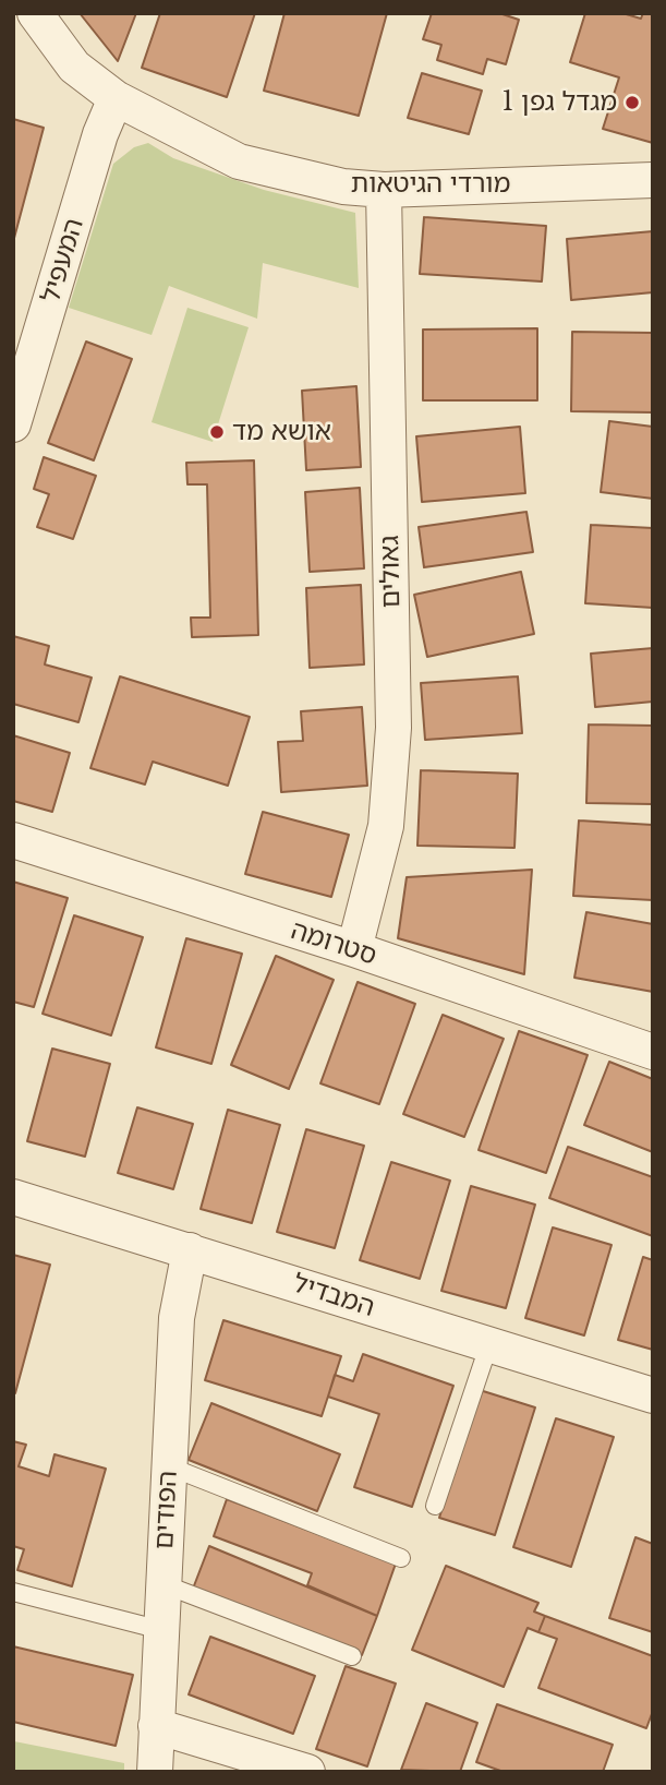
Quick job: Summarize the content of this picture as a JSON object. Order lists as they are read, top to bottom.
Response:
{
  "streets": {
    "street": [
      "מורדי הגיטאות",
      "המעפיל",
      "גאולים",
      "סטרומה",
      "המבדיל",
      "הפודים"
    ]
  },
  "crossings": [
    ["מורדי הגיטאות", "המעפיל"],
    ["מורדי הגיטאות", "גאולים"],
    ["גאולים", "סטרומה"],
    ["המבדיל", "הפודים"]
  ],
  "places": ["מגדל גפן 1", "אושא מד"]
}
